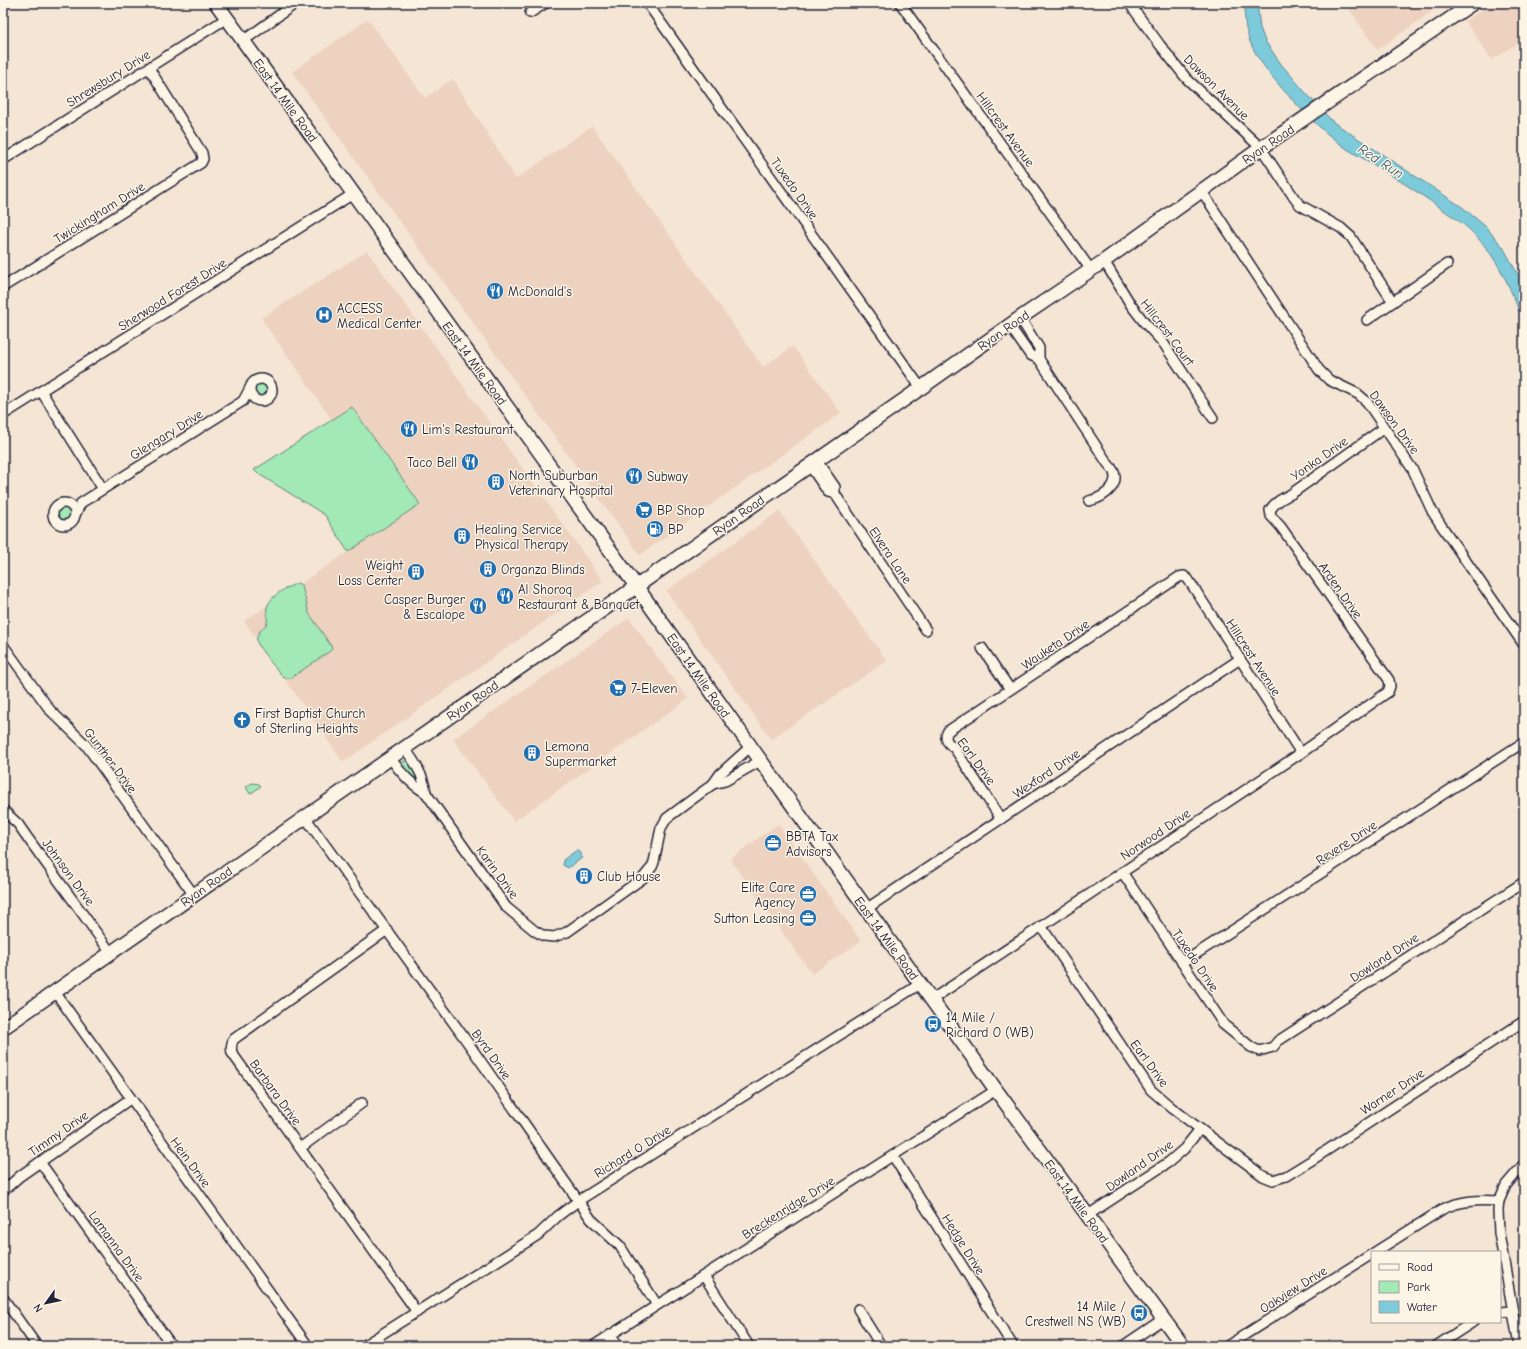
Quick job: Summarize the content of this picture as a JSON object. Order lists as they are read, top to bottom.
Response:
{
  "streets": {
    "main road": ["East 14 Mile Road", "Ryan Road"],
    "street": [
      "Shrewsbury Drive",
      "Dawson Avenue",
      "Hillcrest Avenue",
      "Tuxedo Drive",
      "Twickingham Drive",
      "Sherwood Forest Drive",
      "Hillcrest Court",
      "Dawson Drive",
      "Glengary Drive",
      "Yonka Drive",
      "Elvera Lane",
      "Arden Drive",
      "Wauketa Drive",
      "Gunther Drive",
      "Earl Drive",
      "Wexford Drive",
      "Norwood Drive",
      "Revere Drive",
      "Johnson Drive",
      "Karin Drive",
      "Dowland Drive",
      "Byrd Drive",
      "Warner Drive",
      "Barbara Drive",
      "Timmy Drive",
      "Richard O Drive",
      "Hein Drive",
      "Breckenridge Drive",
      "Hedge Drive",
      "Lamanna Drive",
      "Oakview Drive"
    ]
  },
  "crossings": [
    ["Shrewsbury Drive", "East 14 Mile Road"],
    ["Shrewsbury Drive", "Twickingham Drive"],
    ["Dawson Avenue", "Ryan Road"],
    ["East 14 Mile Road", "Ryan Road"],
    ["East 14 Mile Road", "Sherwood Forest Drive"],
    ["East 14 Mile Road", "Wexford Drive"],
    ["East 14 Mile Road", "Norwood Drive"],
    ["East 14 Mile Road", "Karin Drive"],
    ["East 14 Mile Road", "Dowland Drive"],
    ["East 14 Mile Road", "Richard O Drive"],
    ["East 14 Mile Road", "Breckenridge Drive"],
    ["Hillcrest Avenue", "Ryan Road"],
    ["Hillcrest Avenue", "Wauketa Drive"],
    ["Hillcrest Avenue", "Wexford Drive"],
    ["Hillcrest Avenue", "Norwood Drive"],
    ["Ryan Road", "Tuxedo Drive"],
    ["Ryan Road", "Hillcrest Court"],
    ["Ryan Road", "Dawson Drive"],
    ["Ryan Road", "Elvera Lane"],
    ["Ryan Road", "Gunther Drive"],
    ["Ryan Road", "Johnson Drive"],
    ["Ryan Road", "Karin Drive"],
    ["Ryan Road", "Byrd Drive"],
    ["Ryan Road", "Hein Drive"],
    ["Tuxedo Drive", "Norwood Drive"],
    ["Tuxedo Drive", "Revere Drive"],
    ["Tuxedo Drive", "Dowland Drive"],
    ["Dawson Drive", "Yonka Drive"],
    ["Yonka Drive", "Arden Drive"],
    ["Arden Drive", "Norwood Drive"],
    ["Wauketa Drive", "Earl Drive"],
    ["Earl Drive", "Wexford Drive"],
    ["Earl Drive", "Norwood Drive"],
    ["Earl Drive", "Dowland Drive"],
    ["Earl Drive", "Warner Drive"],
    ["Byrd Drive", "Barbara Drive"],
    ["Byrd Drive", "Richard O Drive"],
    ["Byrd Drive", "Breckenridge Drive"],
    ["Barbara Drive", "Richard O Drive"],
    ["Timmy Drive", "Hein Drive"],
    ["Timmy Drive", "Lamanna Drive"],
    ["Breckenridge Drive", "Hedge Drive"]
  ],
  "water": ["Red Run"],
  "places": {
    "restaurant": [
      "McDonald's",
      "Lim's Restaurant",
      "Taco Bell",
      "Subway",
      "Al Shoroq Restaurant & Banquet",
      "Casper Burger & Escalope"
    ],
    "hospital": ["ACCESS Medical Center"],
    "building": [
      "North Suburban Veterinary Hospital",
      "Healing Service Physical Therapy",
      "Organza Blinds",
      "Weight Loss Center",
      "Lemona Supermarket",
      "Club House"
    ],
    "supermarket": ["BP Shop", "7-Eleven"],
    "fuel station": ["BP"],
    "church": ["First Baptist Church of Sterling Heights"],
    "office": ["BBTA Tax Advisors", "Elite Care Agency", "Sutton Leasing"],
    "bus stop": ["14 Mile / Richard O (WB)", "14 Mile / Crestwell NS (WB)"]
  },
  "legend": ["Road", "Park", "Water"],
  "north": "bottom left"
}
